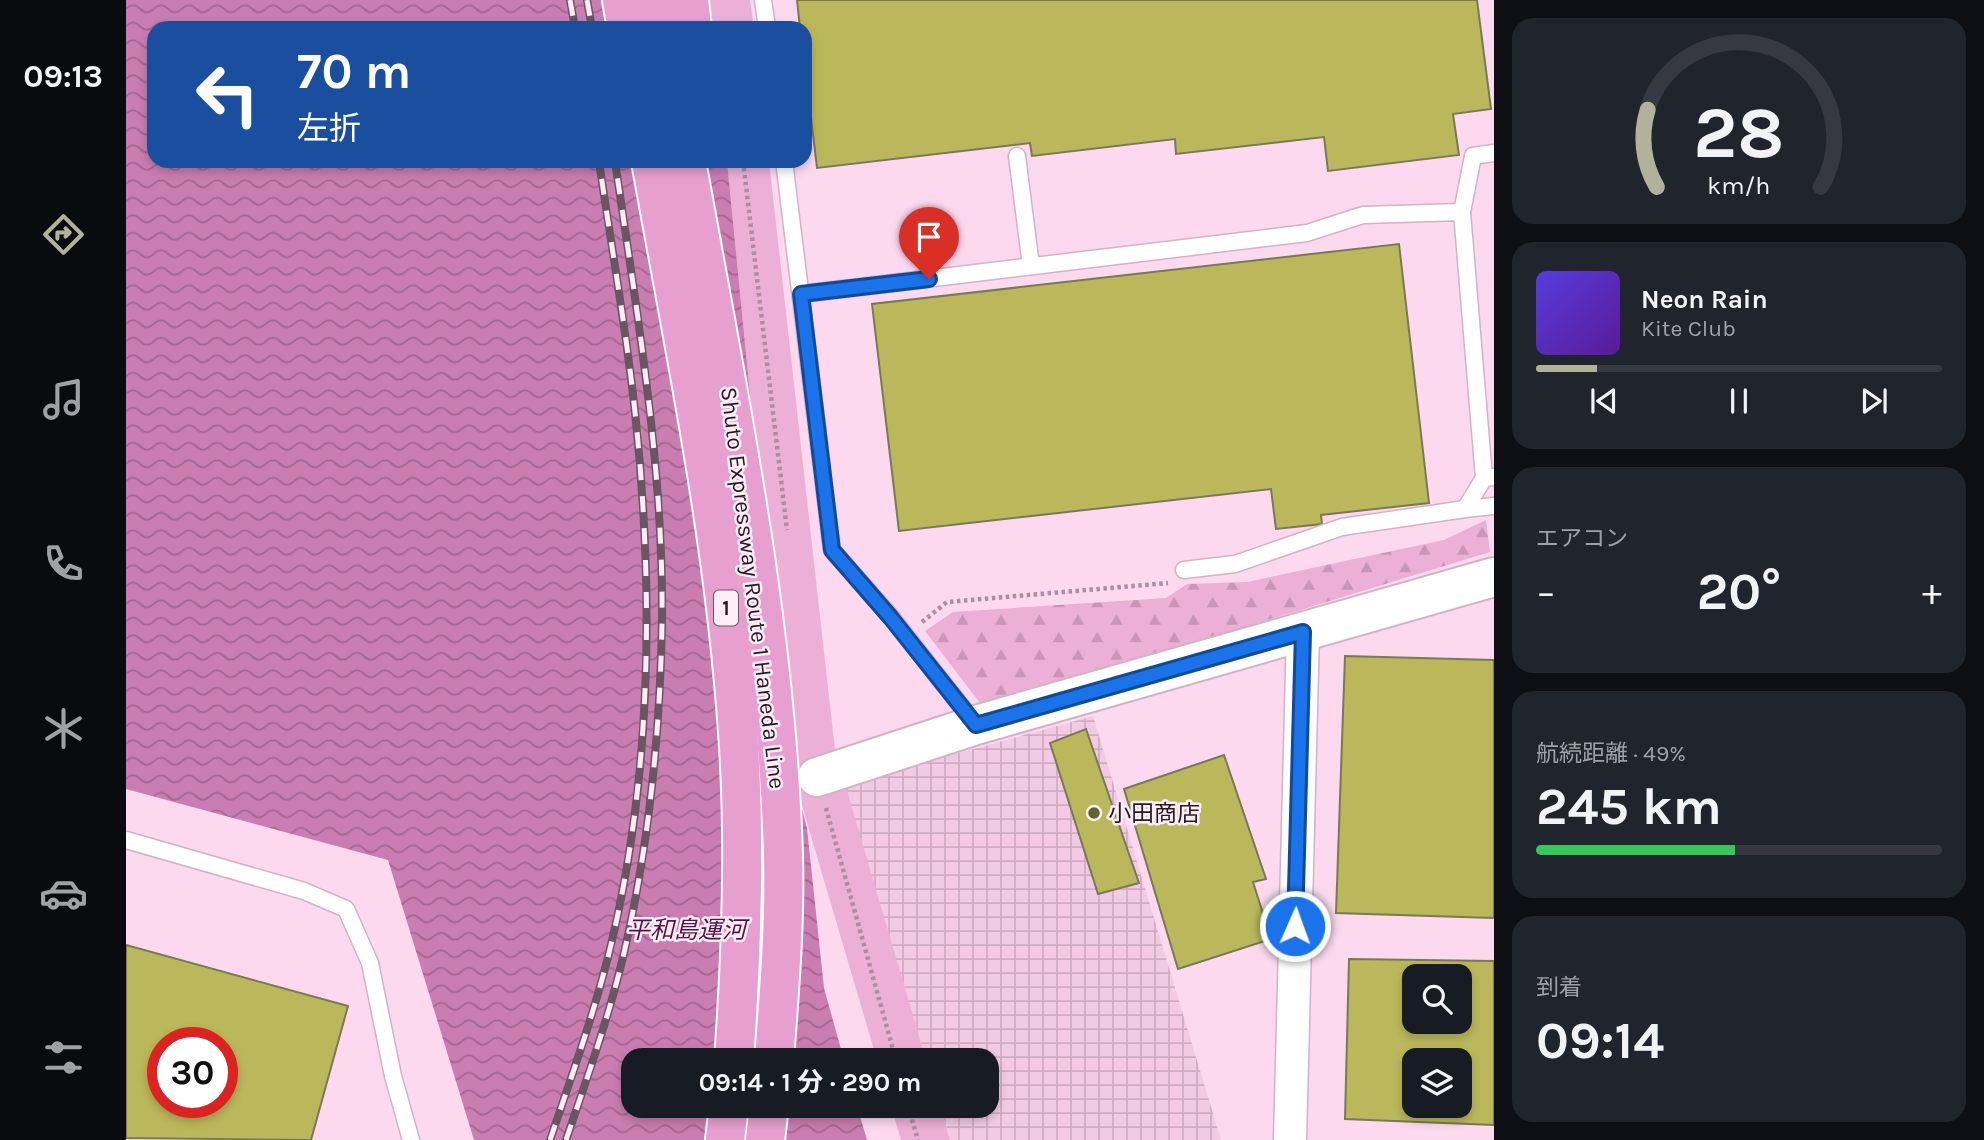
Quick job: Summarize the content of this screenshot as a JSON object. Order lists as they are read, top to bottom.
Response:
{
  "streets": {
    "highway": ["Shuto Expressway Route 1 Haneda Line", "1"]
  },
  "water": ["平和島運河"],
  "places": ["小田商店"],
  "page": {
    "tabs": "09:13",
    "turn": ["70 m", "左折"],
    "song": ["Neon Rain", "Kite Club"],
    "tile": [
      "エアコン",
      ["航続距離 · 49%", "245 km"],
      ["到着", "09:14"]
    ],
    "heat": ["−", "20°", "+"],
    "limit": "30",
    "trip": "09:14 · 1 分 · 290 m",
    "gauge": ["28", "km/h"]
  }
}
